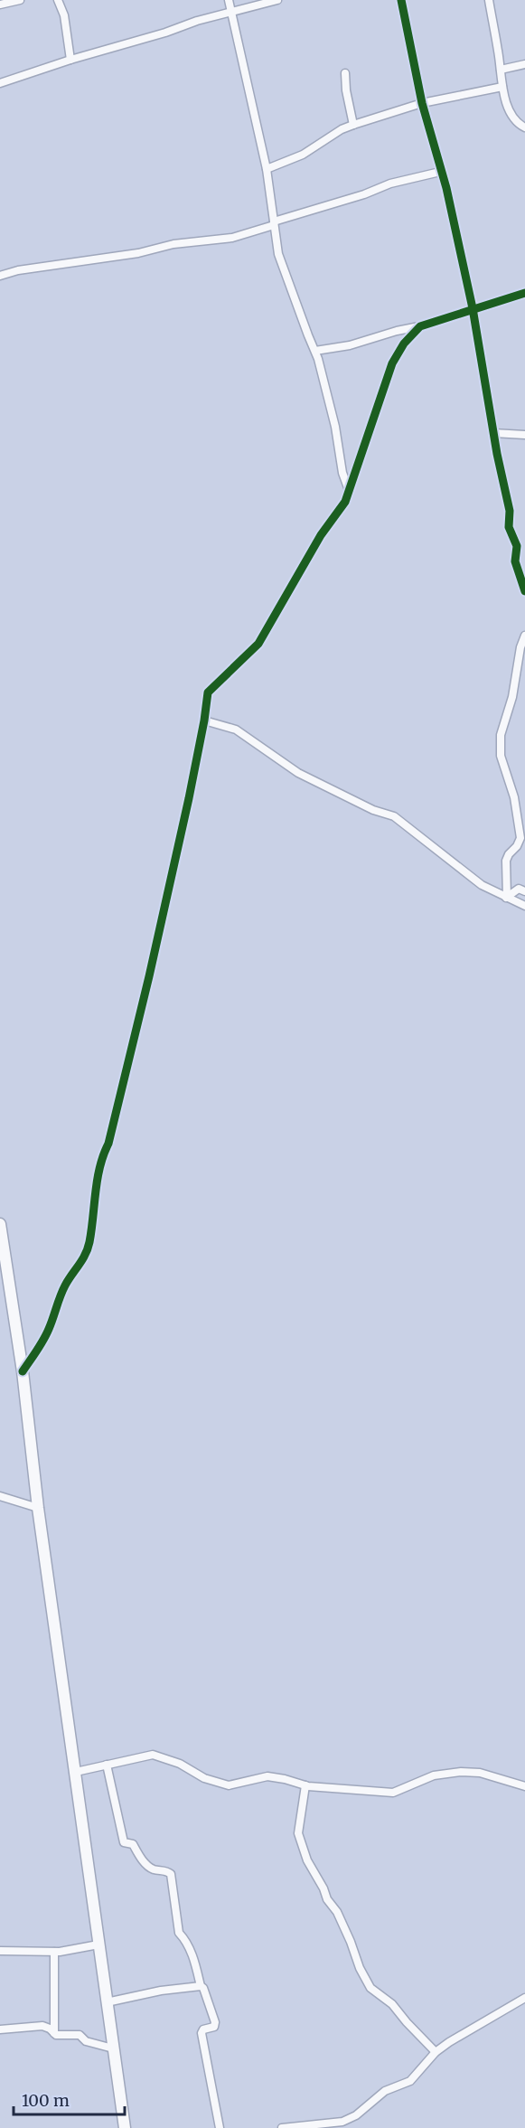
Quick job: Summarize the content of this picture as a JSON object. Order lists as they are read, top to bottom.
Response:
{
  "scale_bar": "100 m"
}
